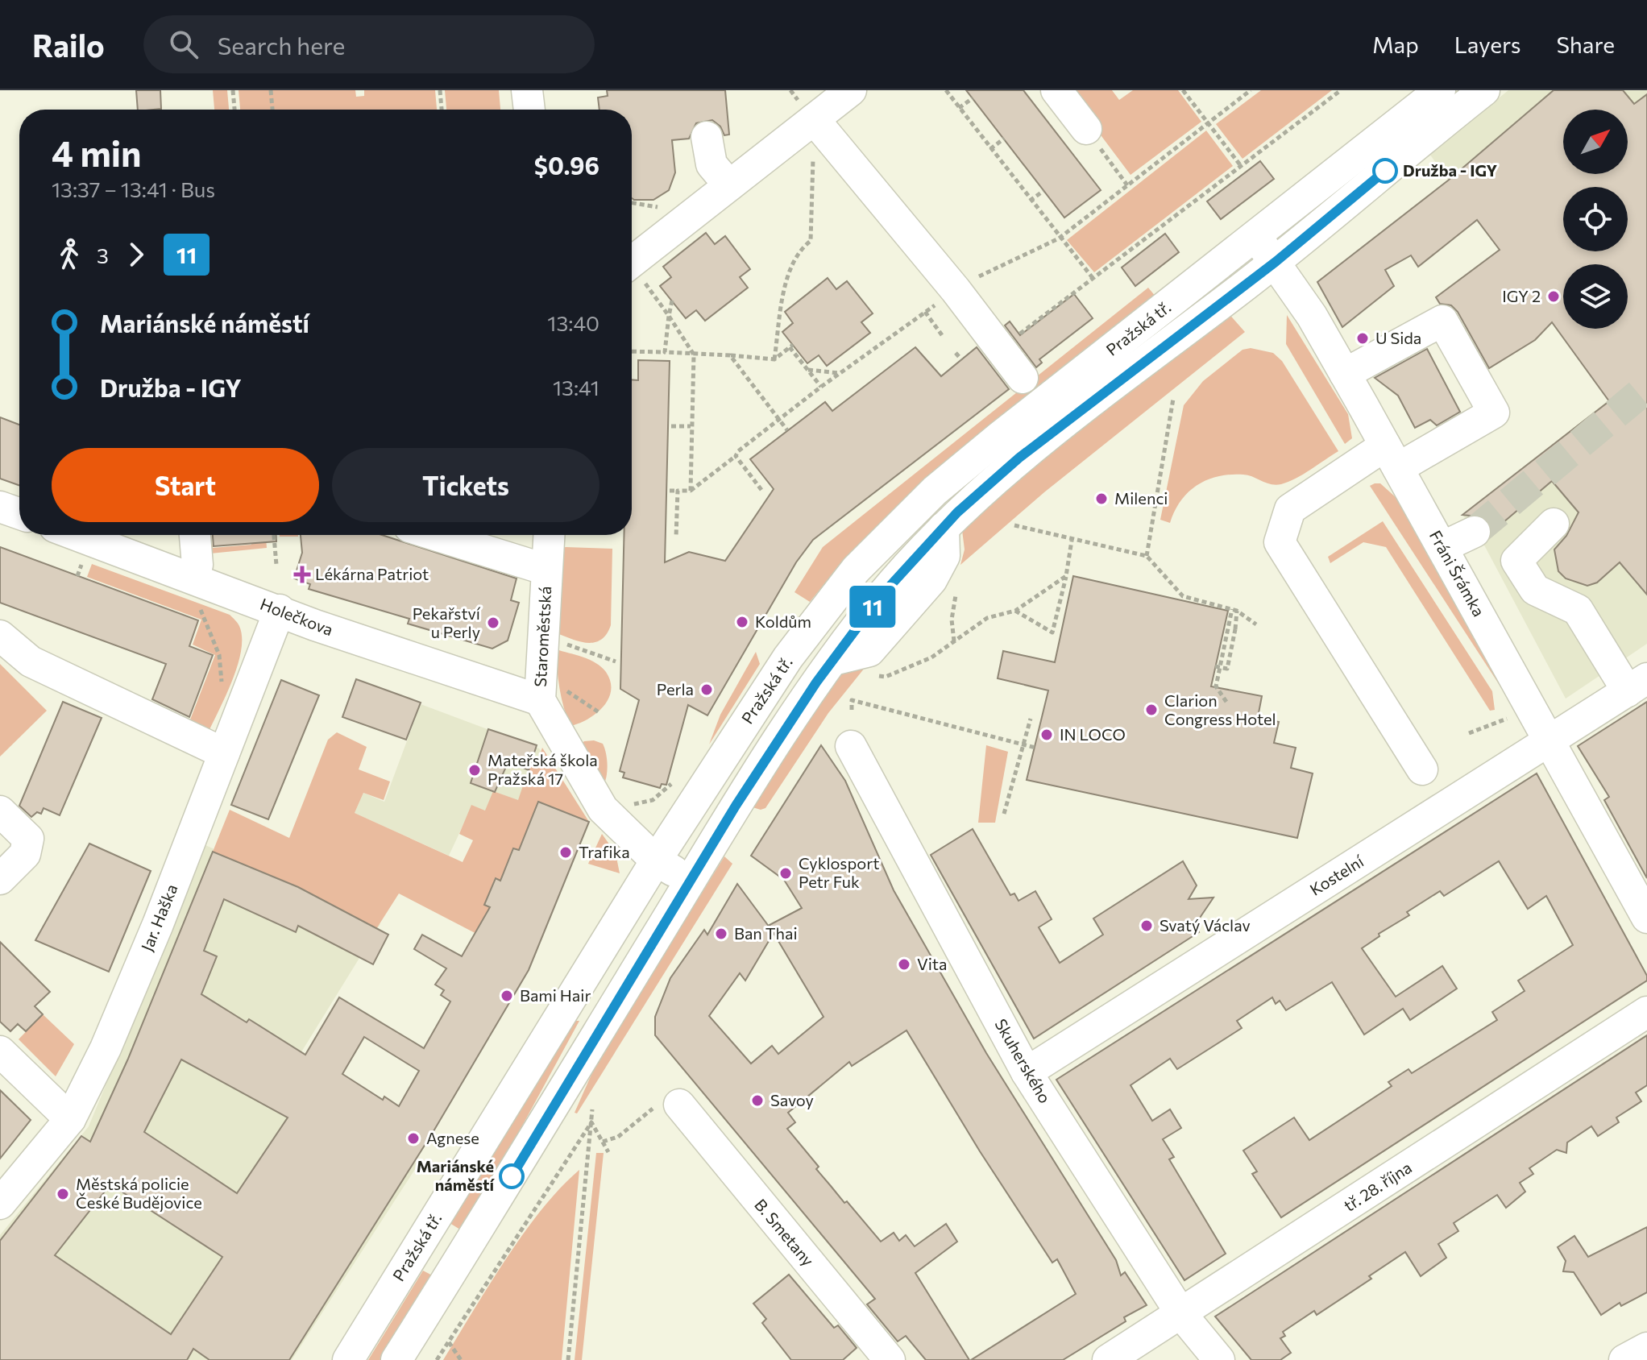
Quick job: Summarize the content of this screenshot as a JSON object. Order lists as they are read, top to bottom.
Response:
{
  "streets": {
    "street": [
      "Pražská tř.",
      "Fráni Šrámka",
      "Holečkova",
      "Staroměstská",
      "Kostelní",
      "Jar. Haška",
      "Skuherského",
      "tř. 28. října",
      "B. Smetany"
    ]
  },
  "crossings": [
    ["Pražská tř.", "Fráni Šrámka"],
    ["Pražská tř.", "Staroměstská"],
    ["Fráni Šrámka", "Kostelní"],
    ["Holečkova", "Staroměstská"],
    ["Holečkova", "Jar. Haška"],
    ["Kostelní", "Skuherského"],
    ["Skuherského", "tř. 28. října"]
  ],
  "places": {
    "other": [
      "Družba - IGY",
      "IGY 2",
      "U Sida",
      "Milenci",
      "Koldům",
      "Pekařství u Perly",
      "Perla",
      "Clarion Congress Hotel",
      "IN LOCO",
      "Mateřská škola Pražská 17",
      "Trafika",
      "Cyklosport Petr Fuk",
      "Svatý Václav",
      "Ban Thai",
      "Vita",
      "Bami Hair",
      "Savoy",
      "Agnese",
      "Mariánské náměstí",
      "Městská policie České Budějovice"
    ],
    "health": ["Lékárna Patriot"]
  },
  "lines": ["bus line 11"],
  "north": "top right",
  "page": {
    "header": "Railo",
    "search": "Search here",
    "nav": ["Map", "Layers", "Share"],
    "on_map": "11",
    "heading": ["4 min", "13:37 – 13:41 · Bus", "$0.96"],
    "legs": ["3", "11"],
    "list": [
      {
        "name": "Mariánské náměstí",
        "value": "13:40"
      },
      {
        "name": "Družba - IGY",
        "value": "13:41"
      }
    ],
    "buttons": ["Start", "Tickets"]
  }
}
